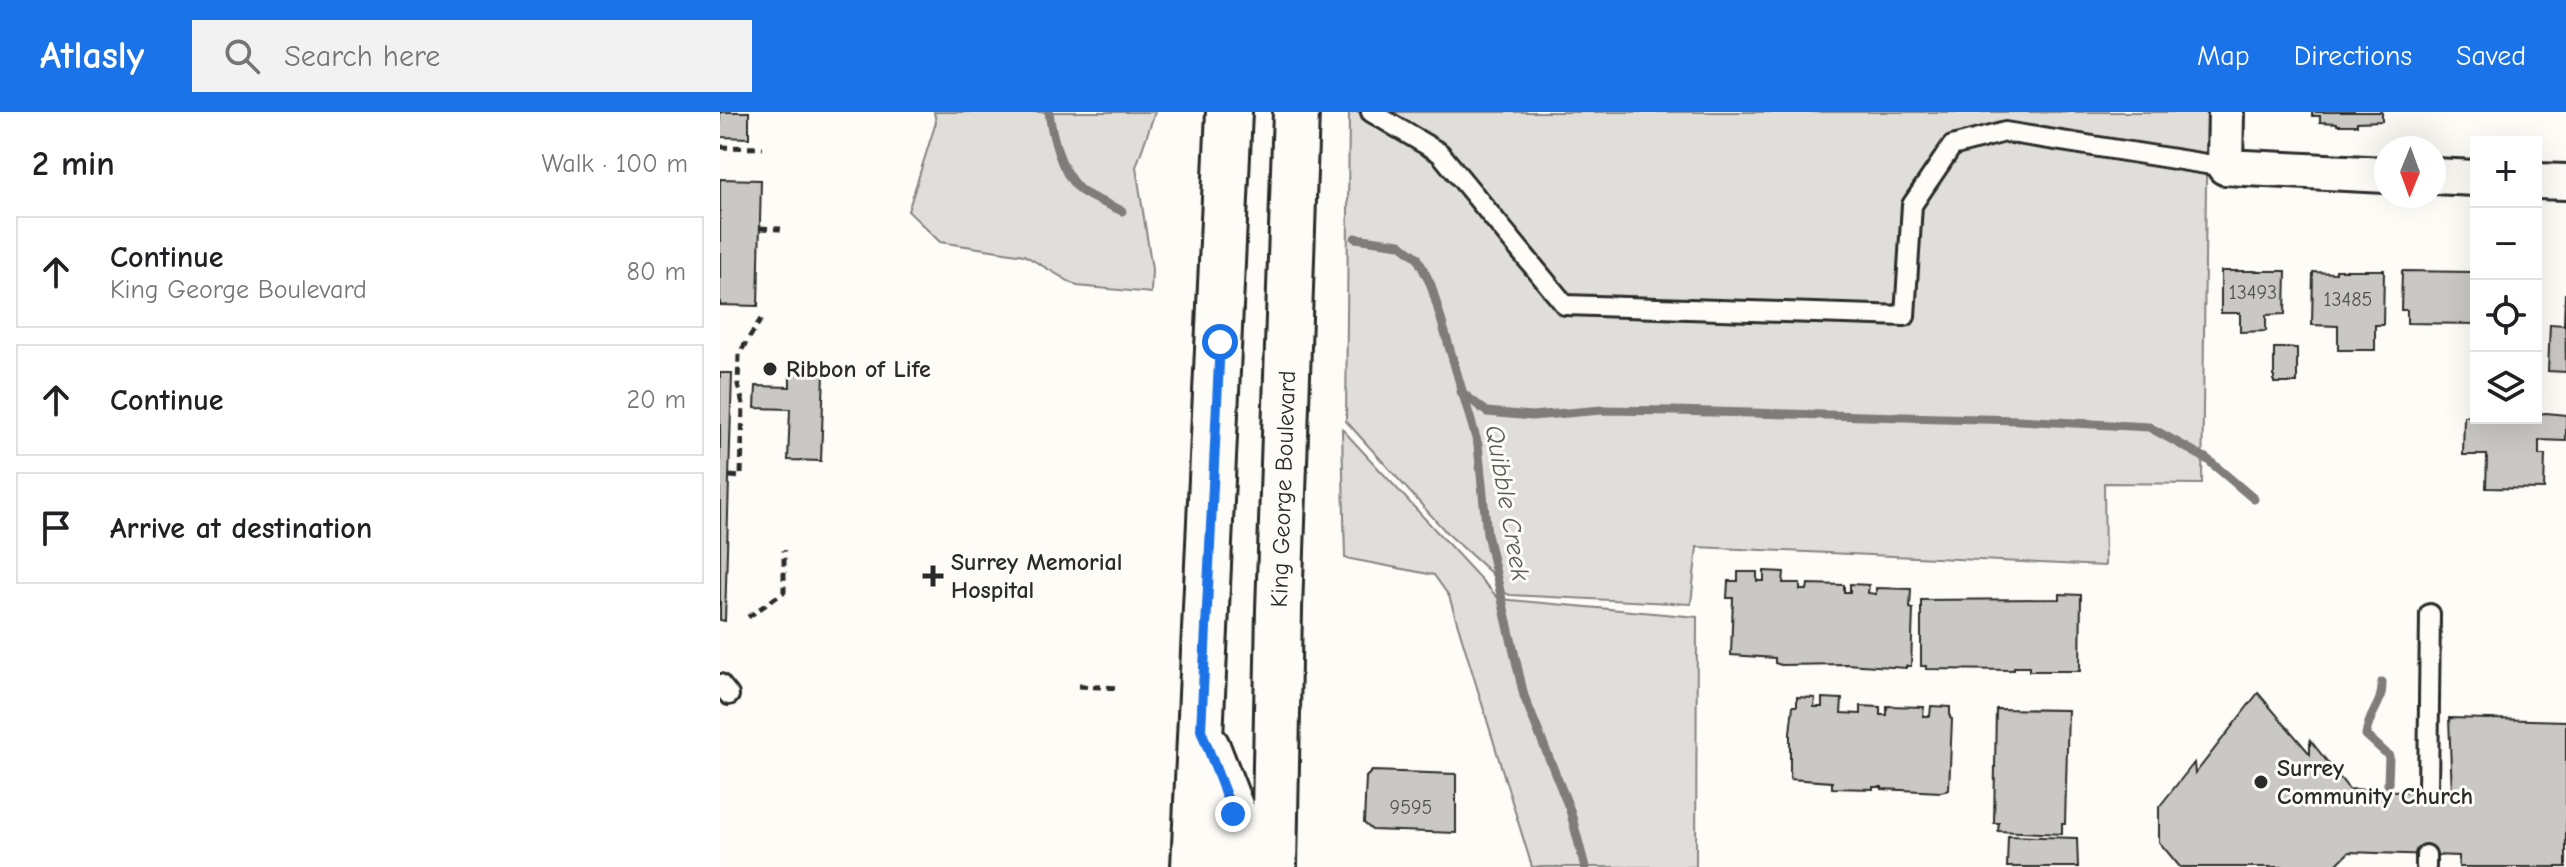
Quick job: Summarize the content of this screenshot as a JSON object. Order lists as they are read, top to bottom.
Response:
{
  "streets": {
    "main road": ["King George Boulevard"]
  },
  "water": ["Quibble Creek"],
  "places": {
    "other": ["Ribbon of Life", "Surrey Community Church"],
    "health": ["Surrey Memorial Hospital"]
  },
  "house_numbers": ["13493", "13485", "9595"],
  "north": "bottom",
  "page": {
    "header": "Atlasly",
    "search": "Search here",
    "nav": ["Map", "Directions", "Saved"],
    "heading": ["2 min", "Walk · 100 m"],
    "map_buttons": ["+", "−"],
    "list": [
      ["Continue", "King George Boulevard", "80 m"],
      ["Continue", "20 m"],
      "Arrive at destination"
    ]
  }
}
